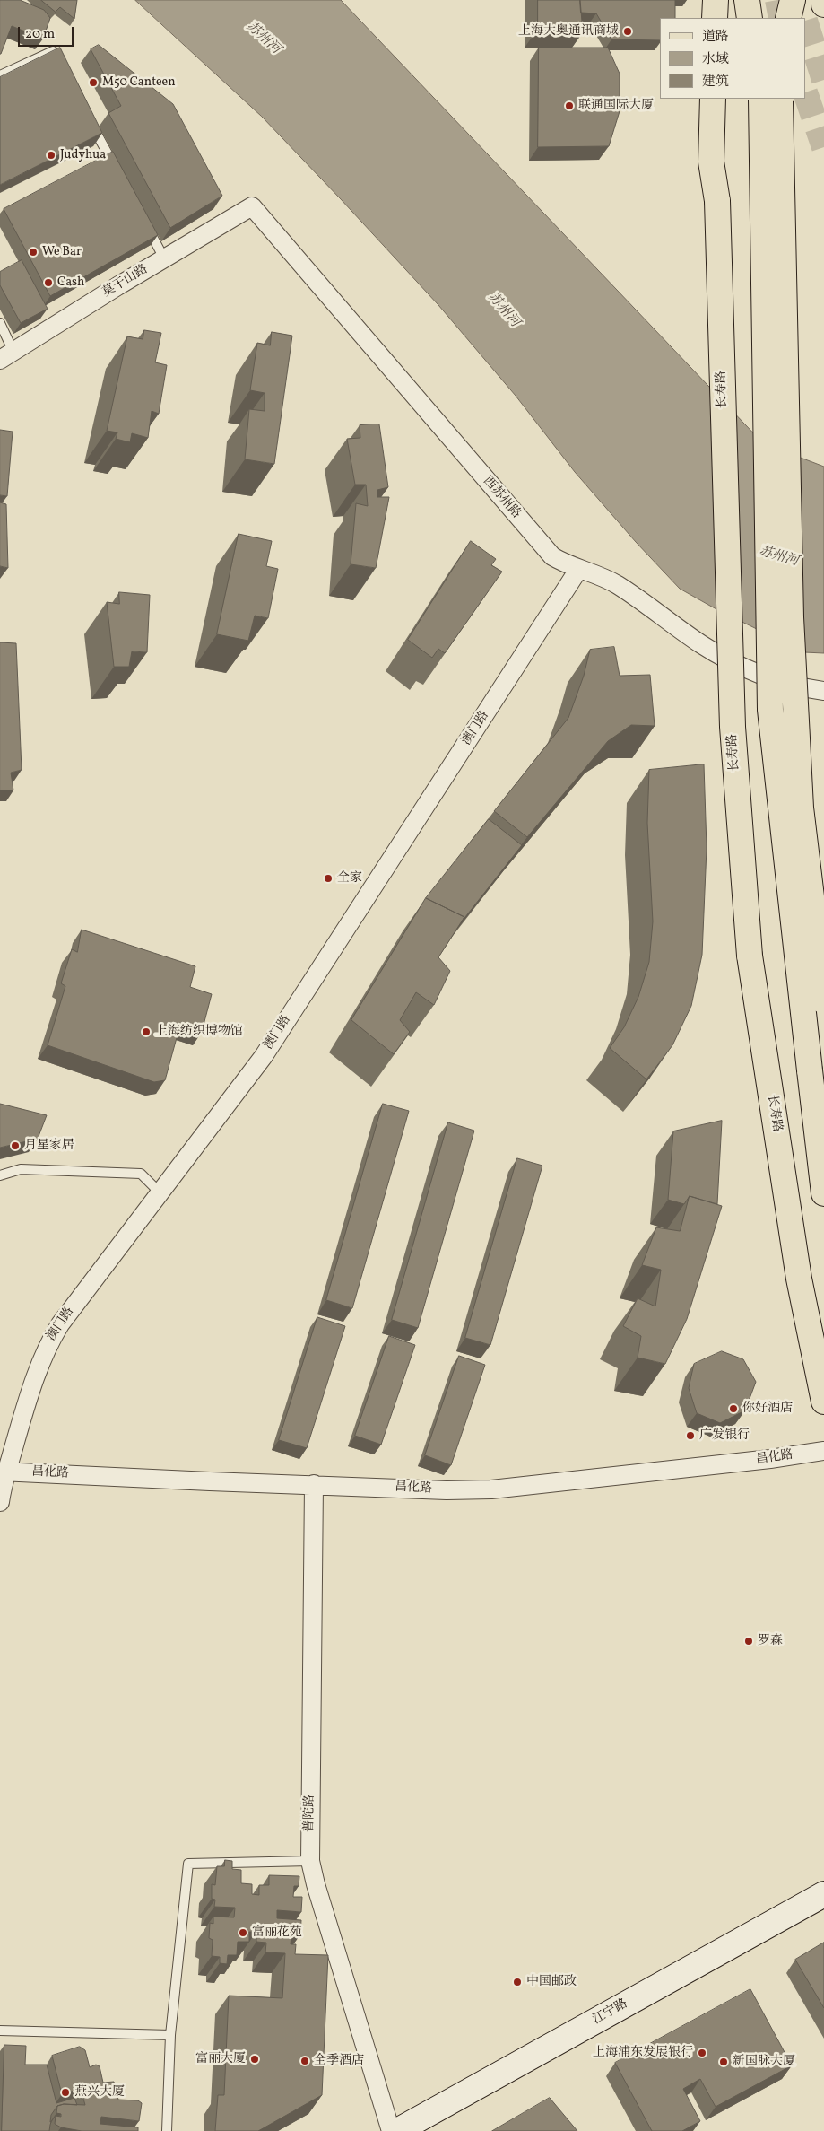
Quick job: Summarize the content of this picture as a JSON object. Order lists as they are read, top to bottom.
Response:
{
  "streets": {
    "main road": ["长寿路", "江宁路"],
    "street": [
      "莫干山路",
      "西苏州路",
      "澳门路",
      "昌化路",
      "普陀路"
    ]
  },
  "crossings": [
    ["莫干山路", "西苏州路"],
    ["西苏州路", "澳门路"],
    ["澳门路", "昌化路"],
    ["昌化路", "普陀路"]
  ],
  "water": ["苏州河"],
  "places": [
    "上海大奥通讯商城",
    "M50 Canteen",
    "联通国际大厦",
    "Judyhua",
    "We Bar",
    "Cash",
    "全家",
    "上海纺织博物馆",
    "月星家居",
    "你好酒店",
    "广发银行",
    "罗森",
    "富丽花苑",
    "中国邮政",
    "上海浦东发展银行",
    "富丽大厦",
    "全季酒店",
    "新国脉大厦",
    "燕兴大厦"
  ],
  "legend": ["道路", "水域", "建筑"],
  "scale_bar": "20 m"
}
